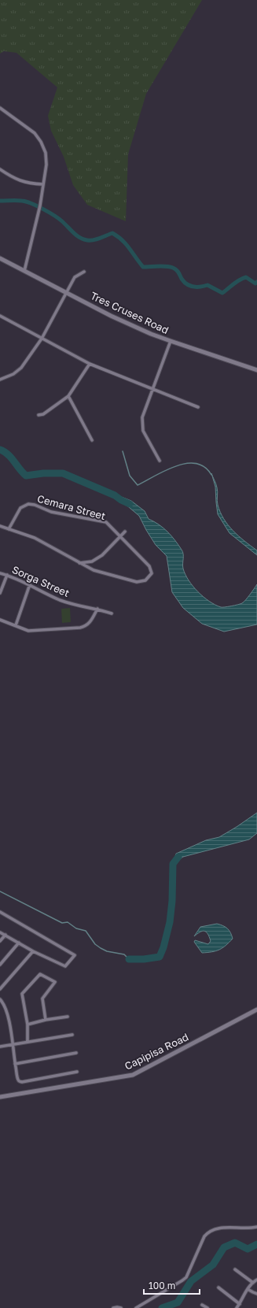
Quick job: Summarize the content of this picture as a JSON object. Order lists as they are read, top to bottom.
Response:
{
  "streets": {
    "main road": ["Tres Cruses Road", "Capipisa Road"],
    "street": ["Cemara Street", "Sorga Street"]
  },
  "scale_bar": "100 m"
}
